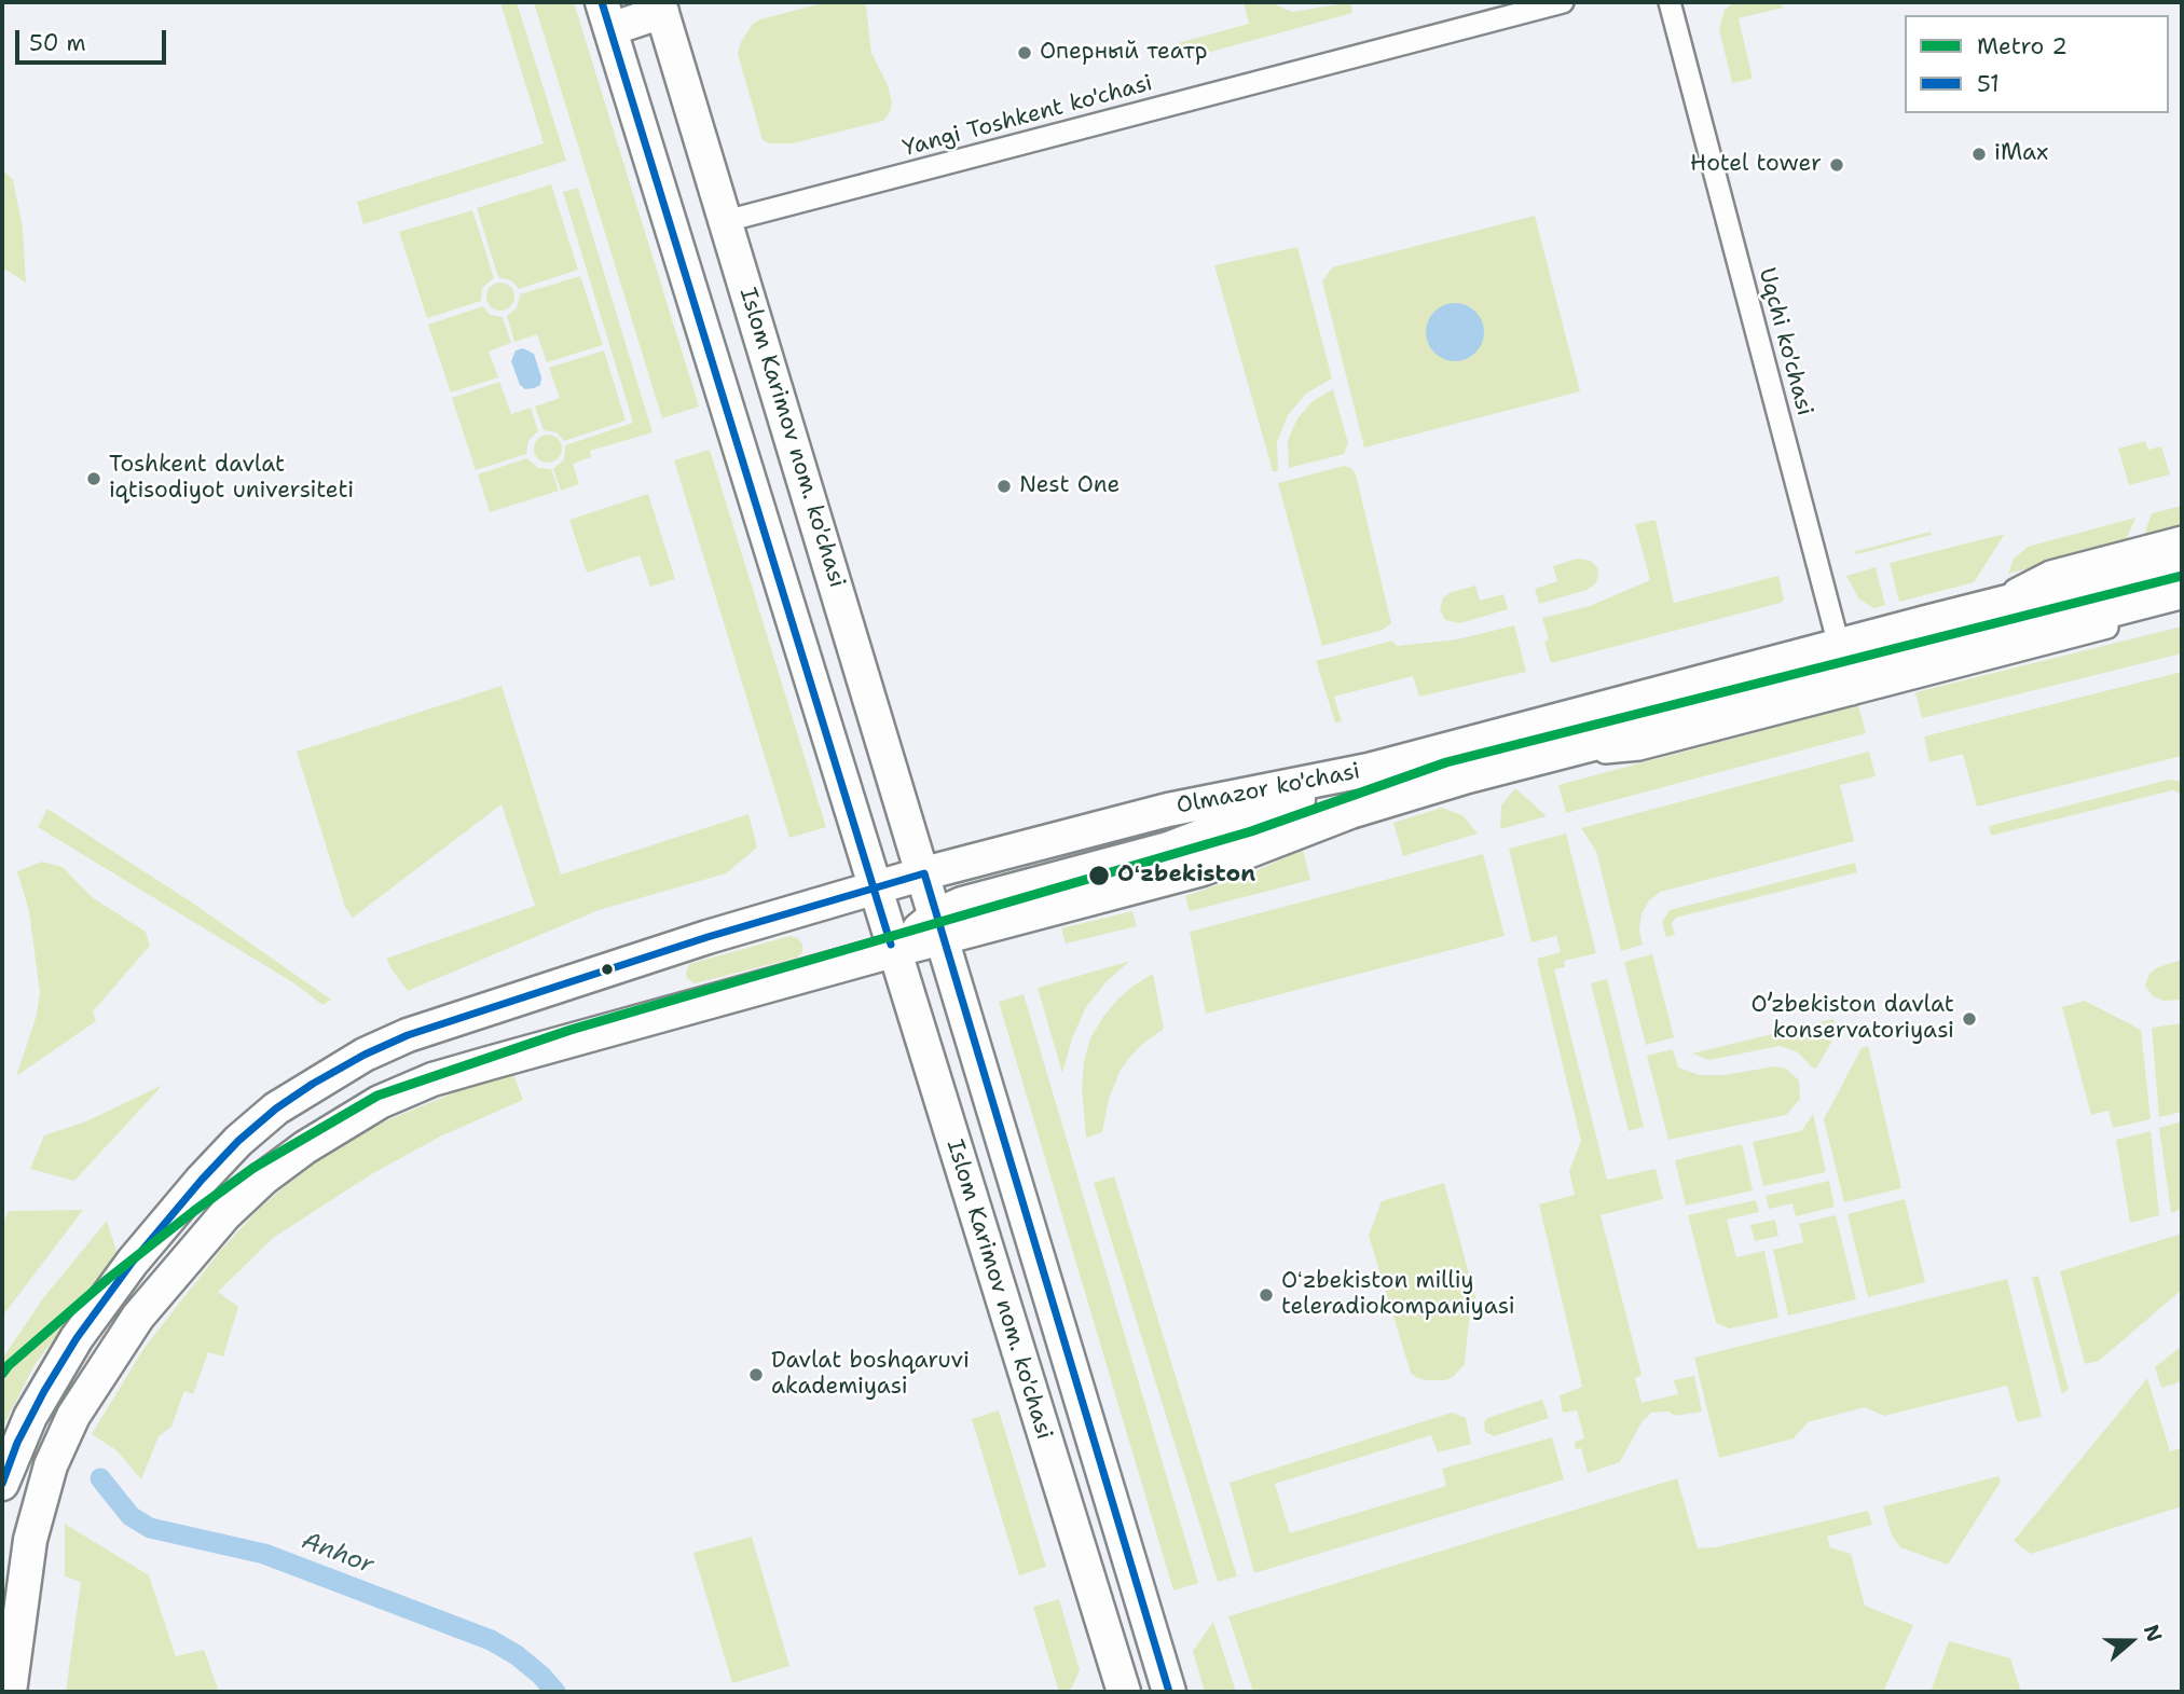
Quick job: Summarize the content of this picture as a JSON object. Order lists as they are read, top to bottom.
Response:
{
  "streets": {
    "main road": ["Islom Karimov nom. ko'chasi", "Olmazor ko'chasi"],
    "street": ["Yangi Toshkent ko'chasi", "Uqchi ko'chasi"]
  },
  "crossings": [
    ["Yangi Toshkent ko'chasi", "Islom Karimov nom. ko'chasi"],
    ["Uqchi ko'chasi", "Olmazor ko'chasi"],
    ["Islom Karimov nom. ko'chasi", "Olmazor ko'chasi"]
  ],
  "water": ["Anhor"],
  "places": [
    "Оперный театр",
    "iMax",
    "Hotel tower",
    "Toshkent davlat iqtisodiyot universiteti",
    "Nest One",
    "Oʻzbekiston",
    "O’zbekiston davlat konservatoriyasi",
    "Oʻzbekiston milliy teleradiokompaniyasi",
    "Davlat boshqaruvi akademiyasi"
  ],
  "lines": ["transit line 51", "metro line 2"],
  "legend": ["Metro 2", "51"],
  "scale_bar": "50 m",
  "north": "right"
}
